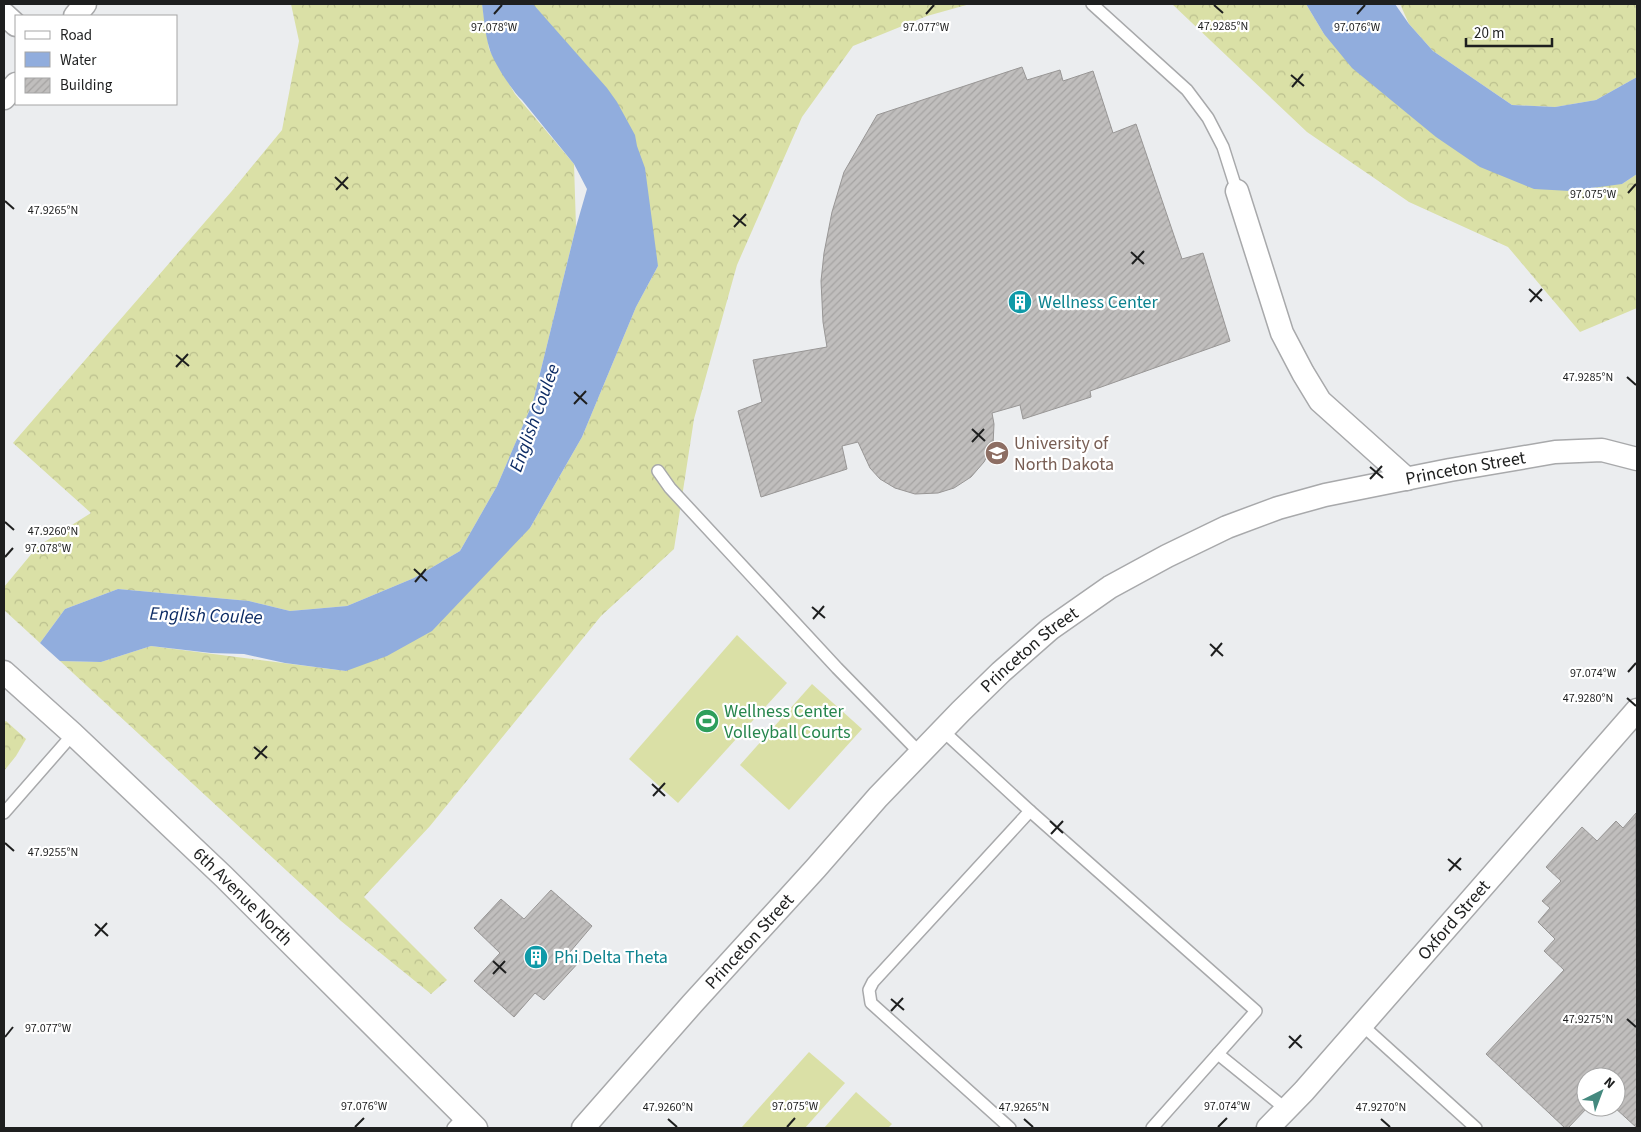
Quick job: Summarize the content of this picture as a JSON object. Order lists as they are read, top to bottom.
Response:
{
  "streets": {
    "street": ["Princeton Street", "6th Avenue North", "Oxford Street"]
  },
  "water": ["English Coulee"],
  "places": {
    "building": ["Wellness Center", "Phi Delta Theta"],
    "school or university": ["University of North Dakota"],
    "sports": ["Wellness Center Volleyball Courts"]
  },
  "legend": ["Road", "Water", "Building"],
  "scale_bar": "20 m",
  "north": "top right",
  "coordinates": [
    "47.9285°N",
    "97.078°W",
    "97.077°W",
    "97.076°W",
    "97.075°W",
    "47.9265°N",
    "47.9260°N",
    "97.074°W",
    "47.9280°N",
    "47.9255°N",
    "47.9275°N",
    "47.9270°N"
  ]
}
